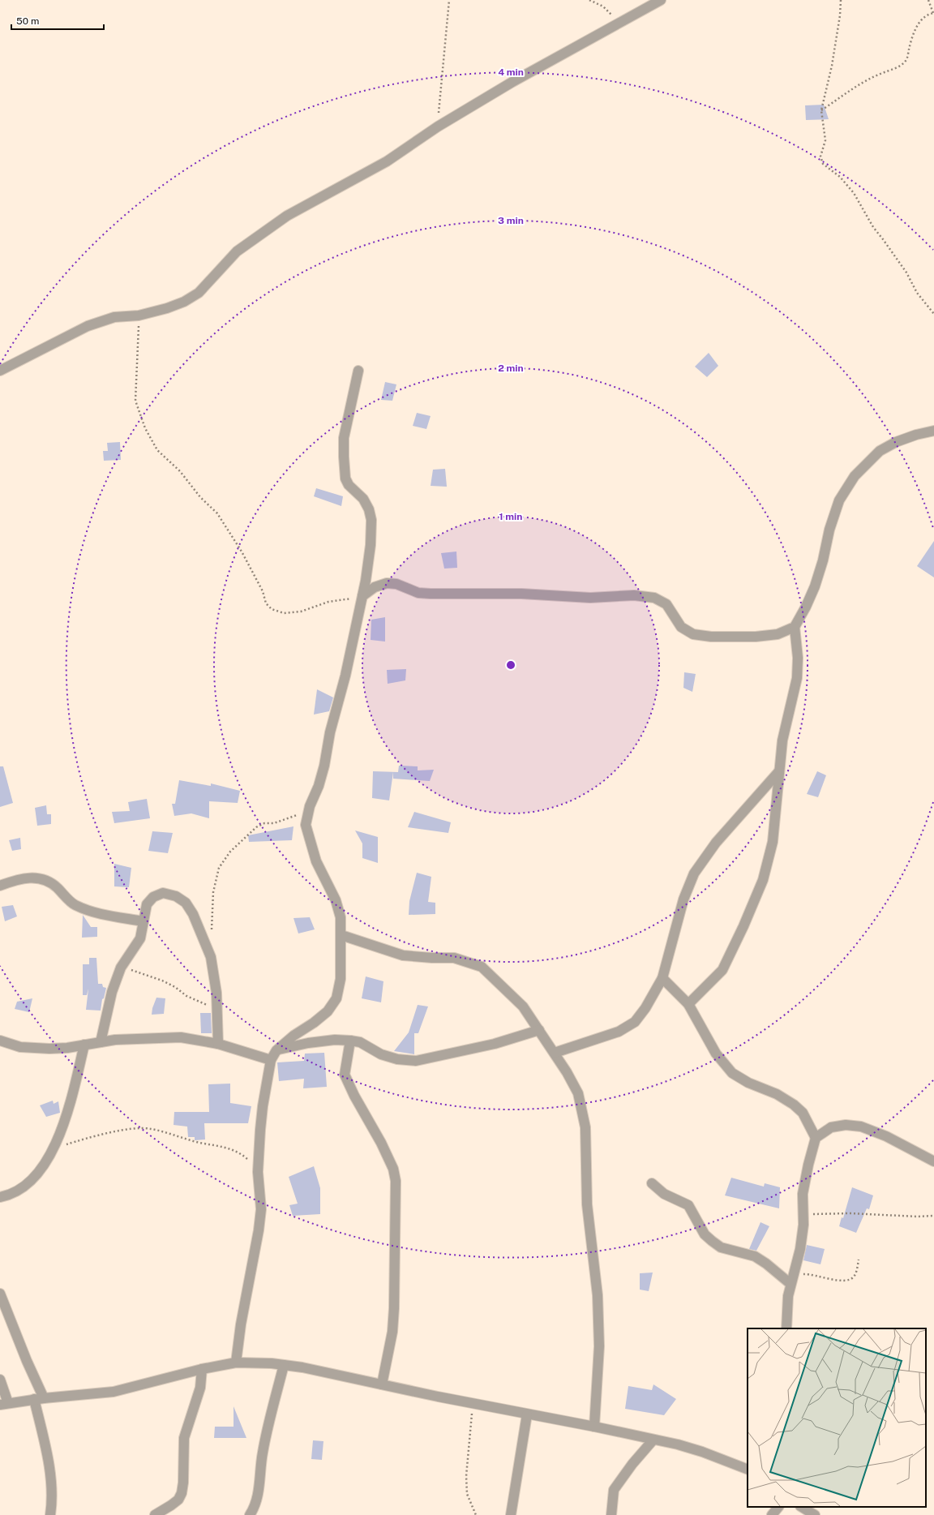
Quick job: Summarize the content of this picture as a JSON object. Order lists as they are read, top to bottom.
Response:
{
  "scale_bar": "50 m",
  "rings": [
    "4 min",
    "3 min",
    "2 min",
    "1 min"
  ]
}
